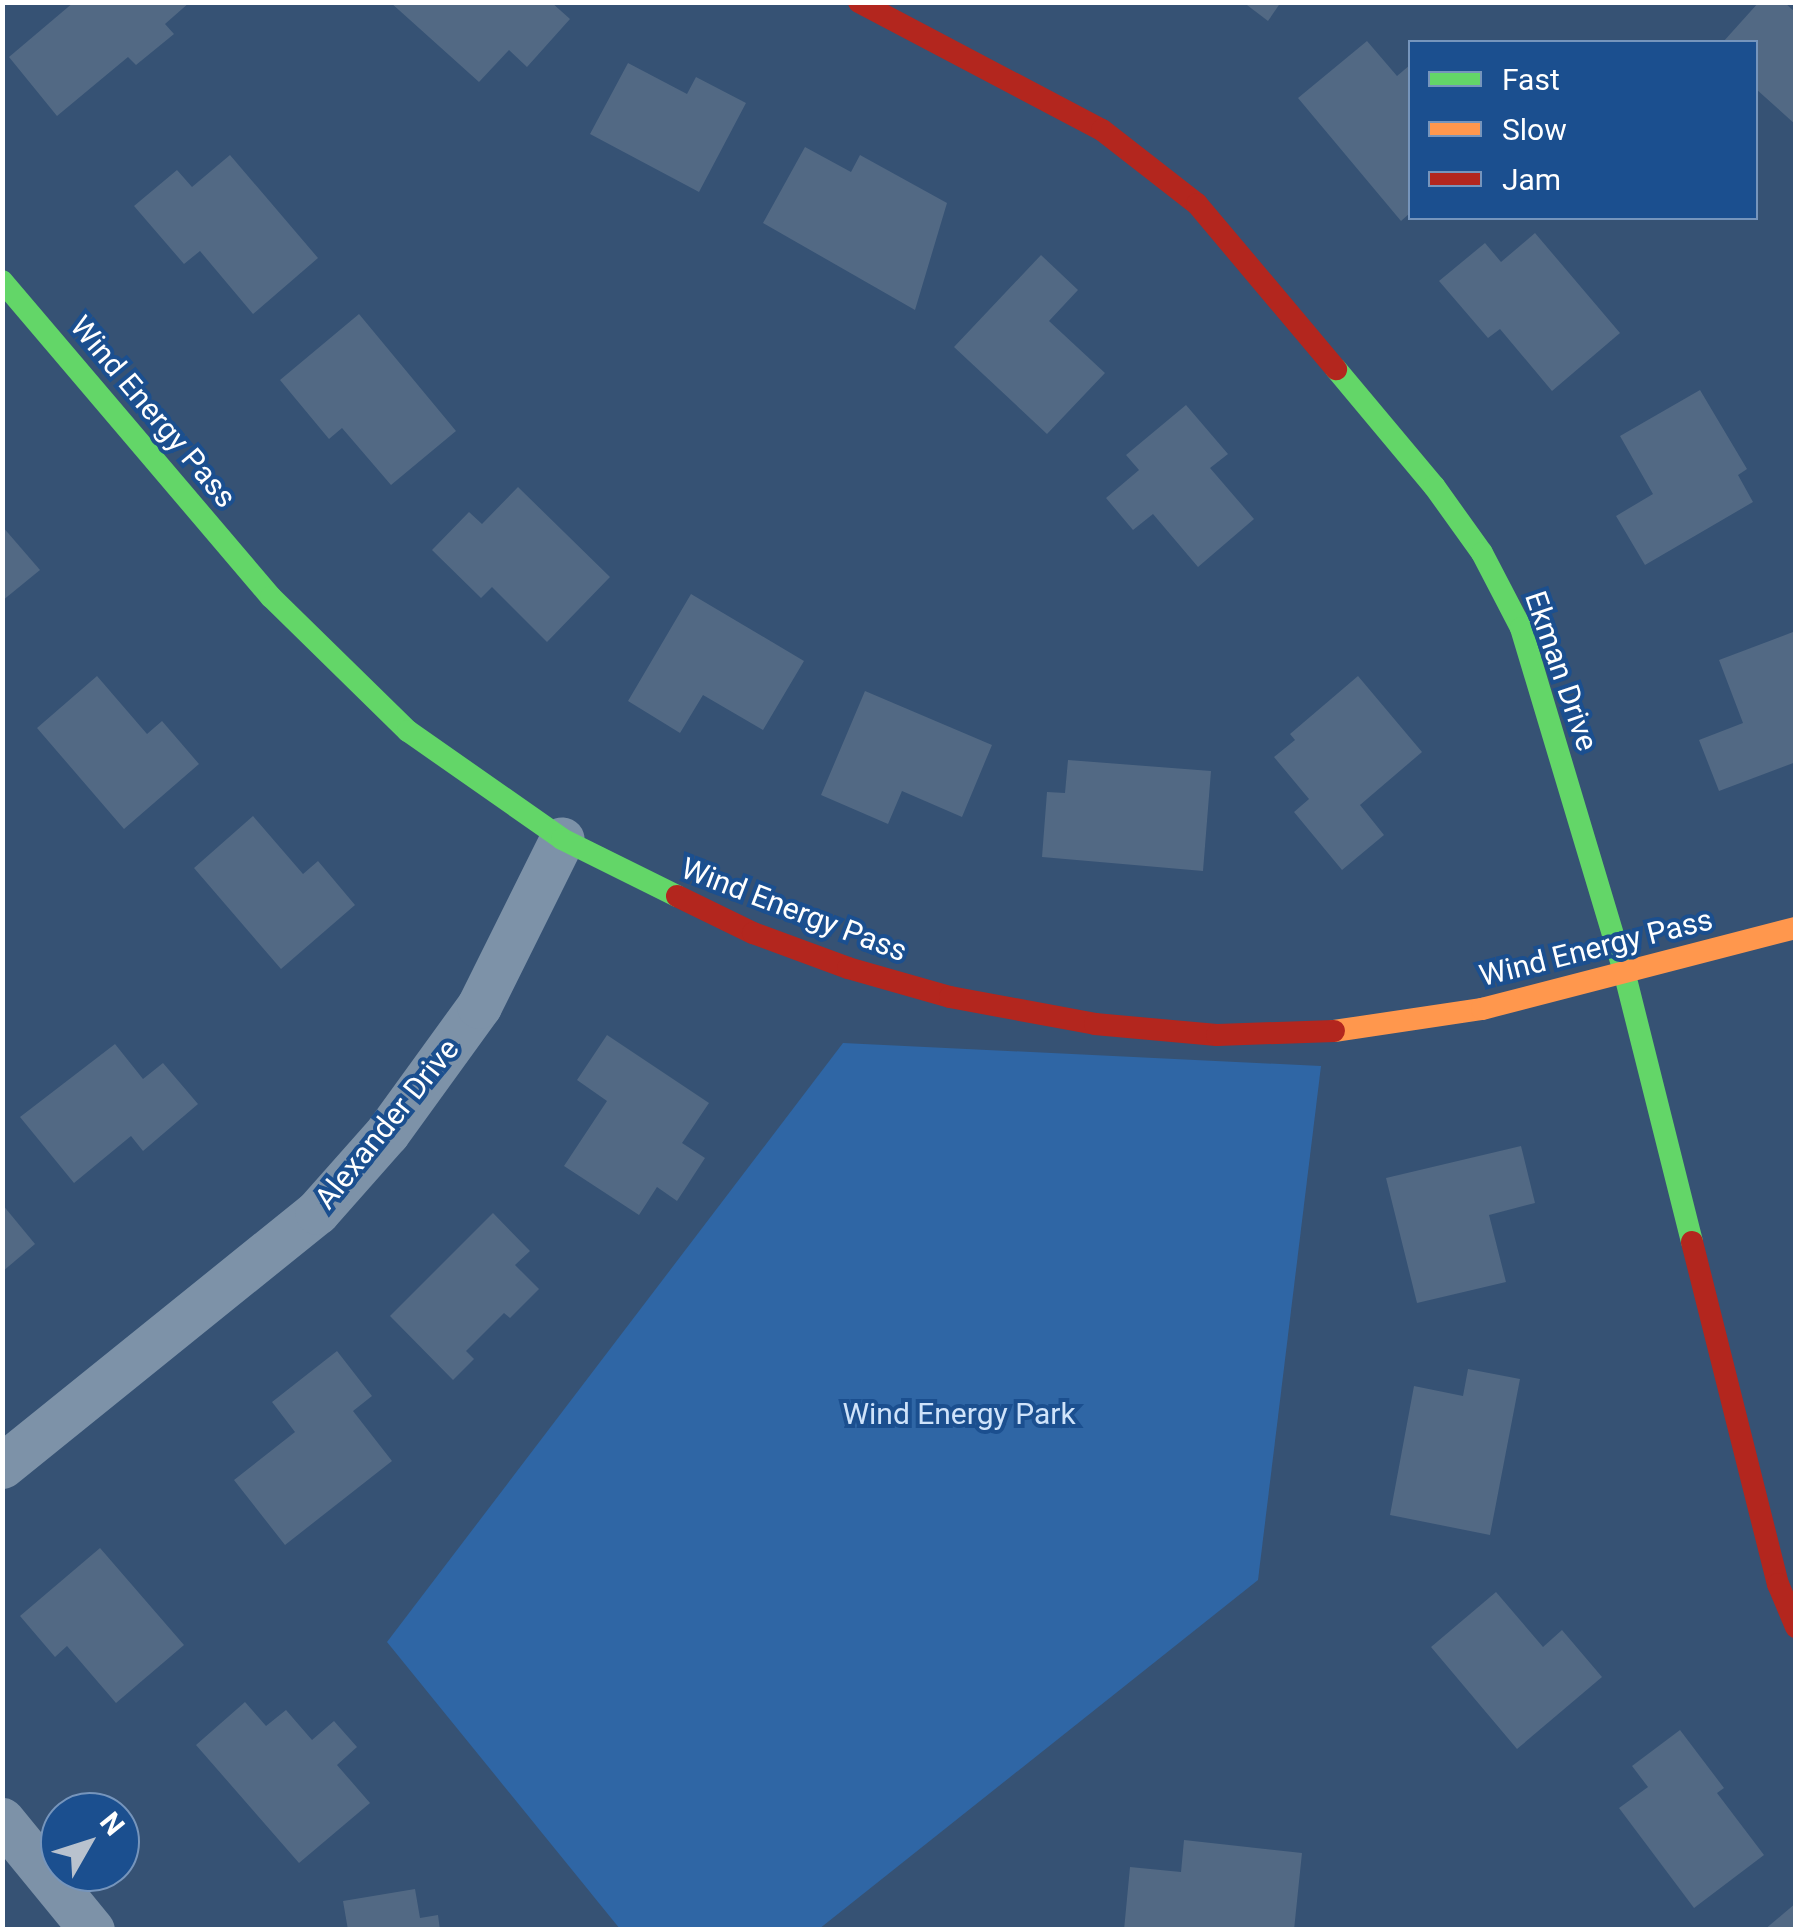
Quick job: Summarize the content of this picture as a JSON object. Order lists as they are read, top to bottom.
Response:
{
  "streets": {
    "street": ["Wind Energy Pass", "Ekman Drive", "Alexander Drive"]
  },
  "crossings": [
    ["Wind Energy Pass", "Ekman Drive"],
    ["Wind Energy Pass", "Alexander Drive"]
  ],
  "parks": ["Wind Energy Park"],
  "legend": ["Fast", "Slow", "Jam"],
  "north": "top right"
}
